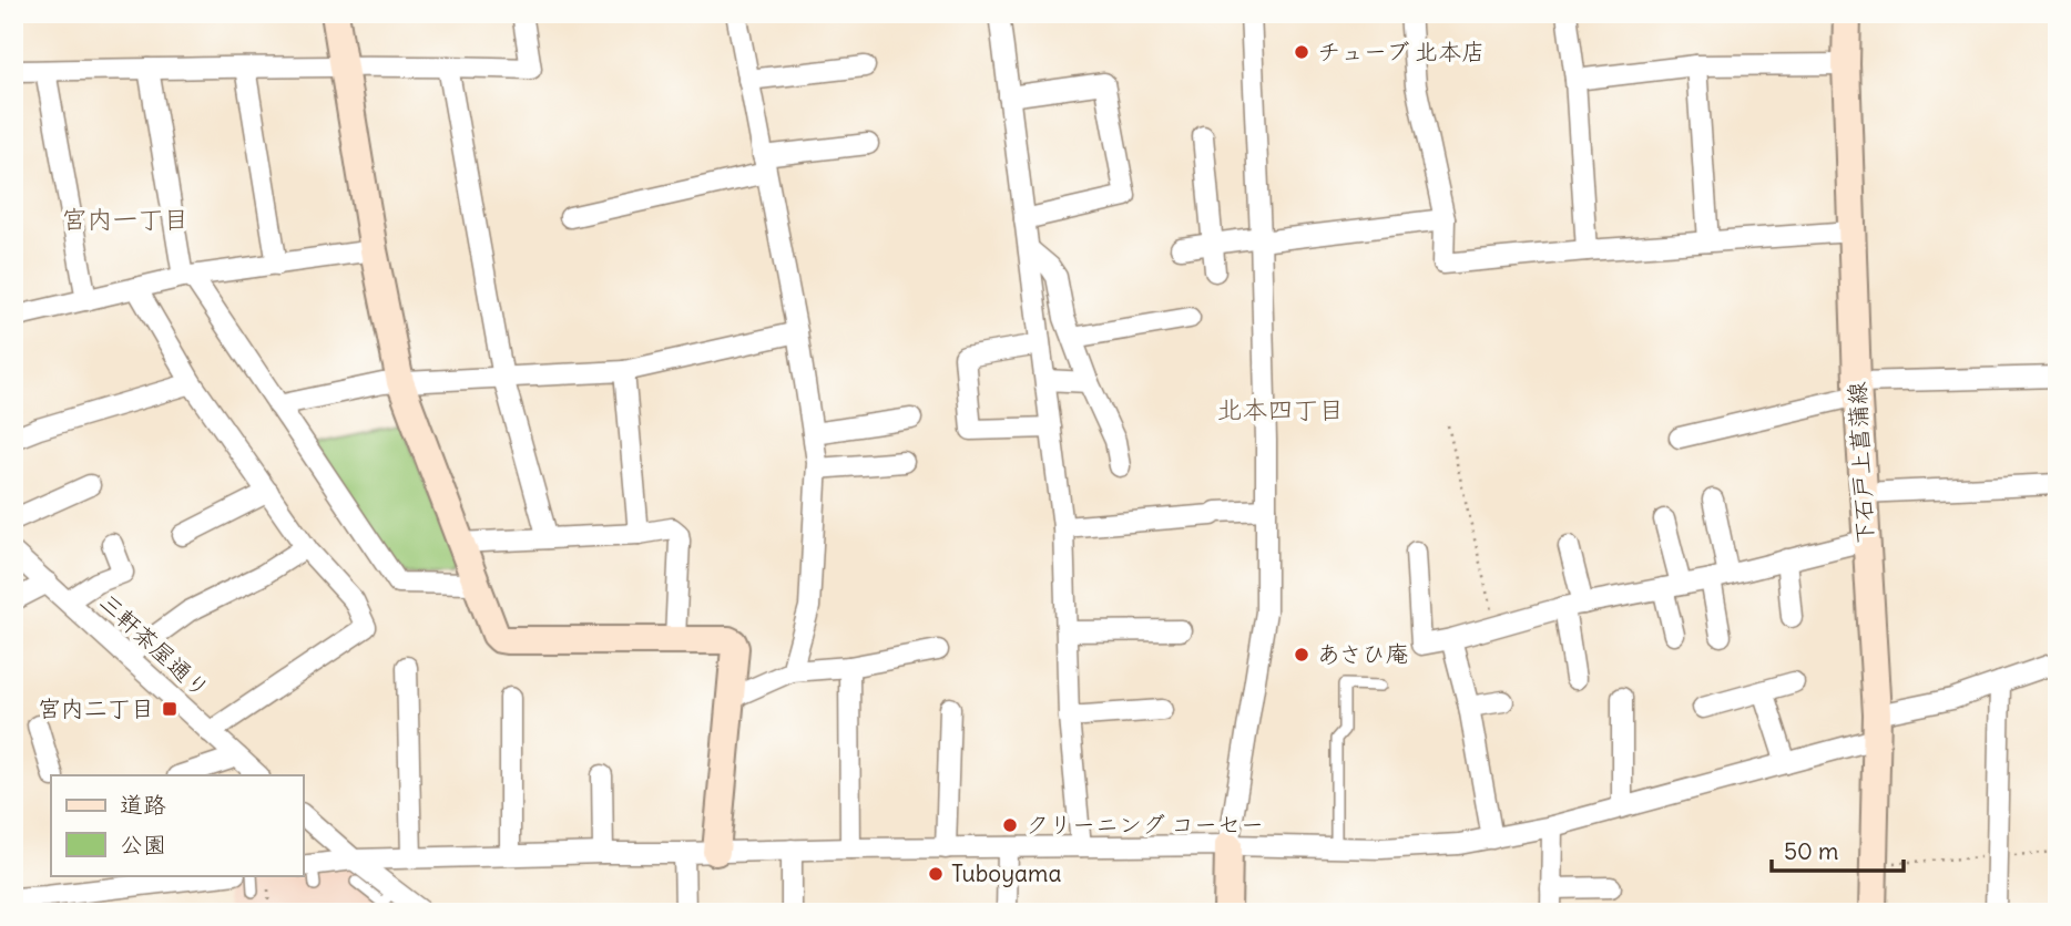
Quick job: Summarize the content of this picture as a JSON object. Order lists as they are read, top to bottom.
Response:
{
  "streets": {
    "street": ["下石戸上菖蒲線", "三軒茶屋通り"]
  },
  "districts": ["宮内一丁目", "北本四丁目"],
  "places": {
    "other": [
      "チューブ 北本店",
      "あさひ庵",
      "クリーニング コーセー",
      "Tuboyama"
    ],
    "transit": ["宮内二丁目"]
  },
  "legend": ["道路", "公園"],
  "scale_bar": "50 m"
}
